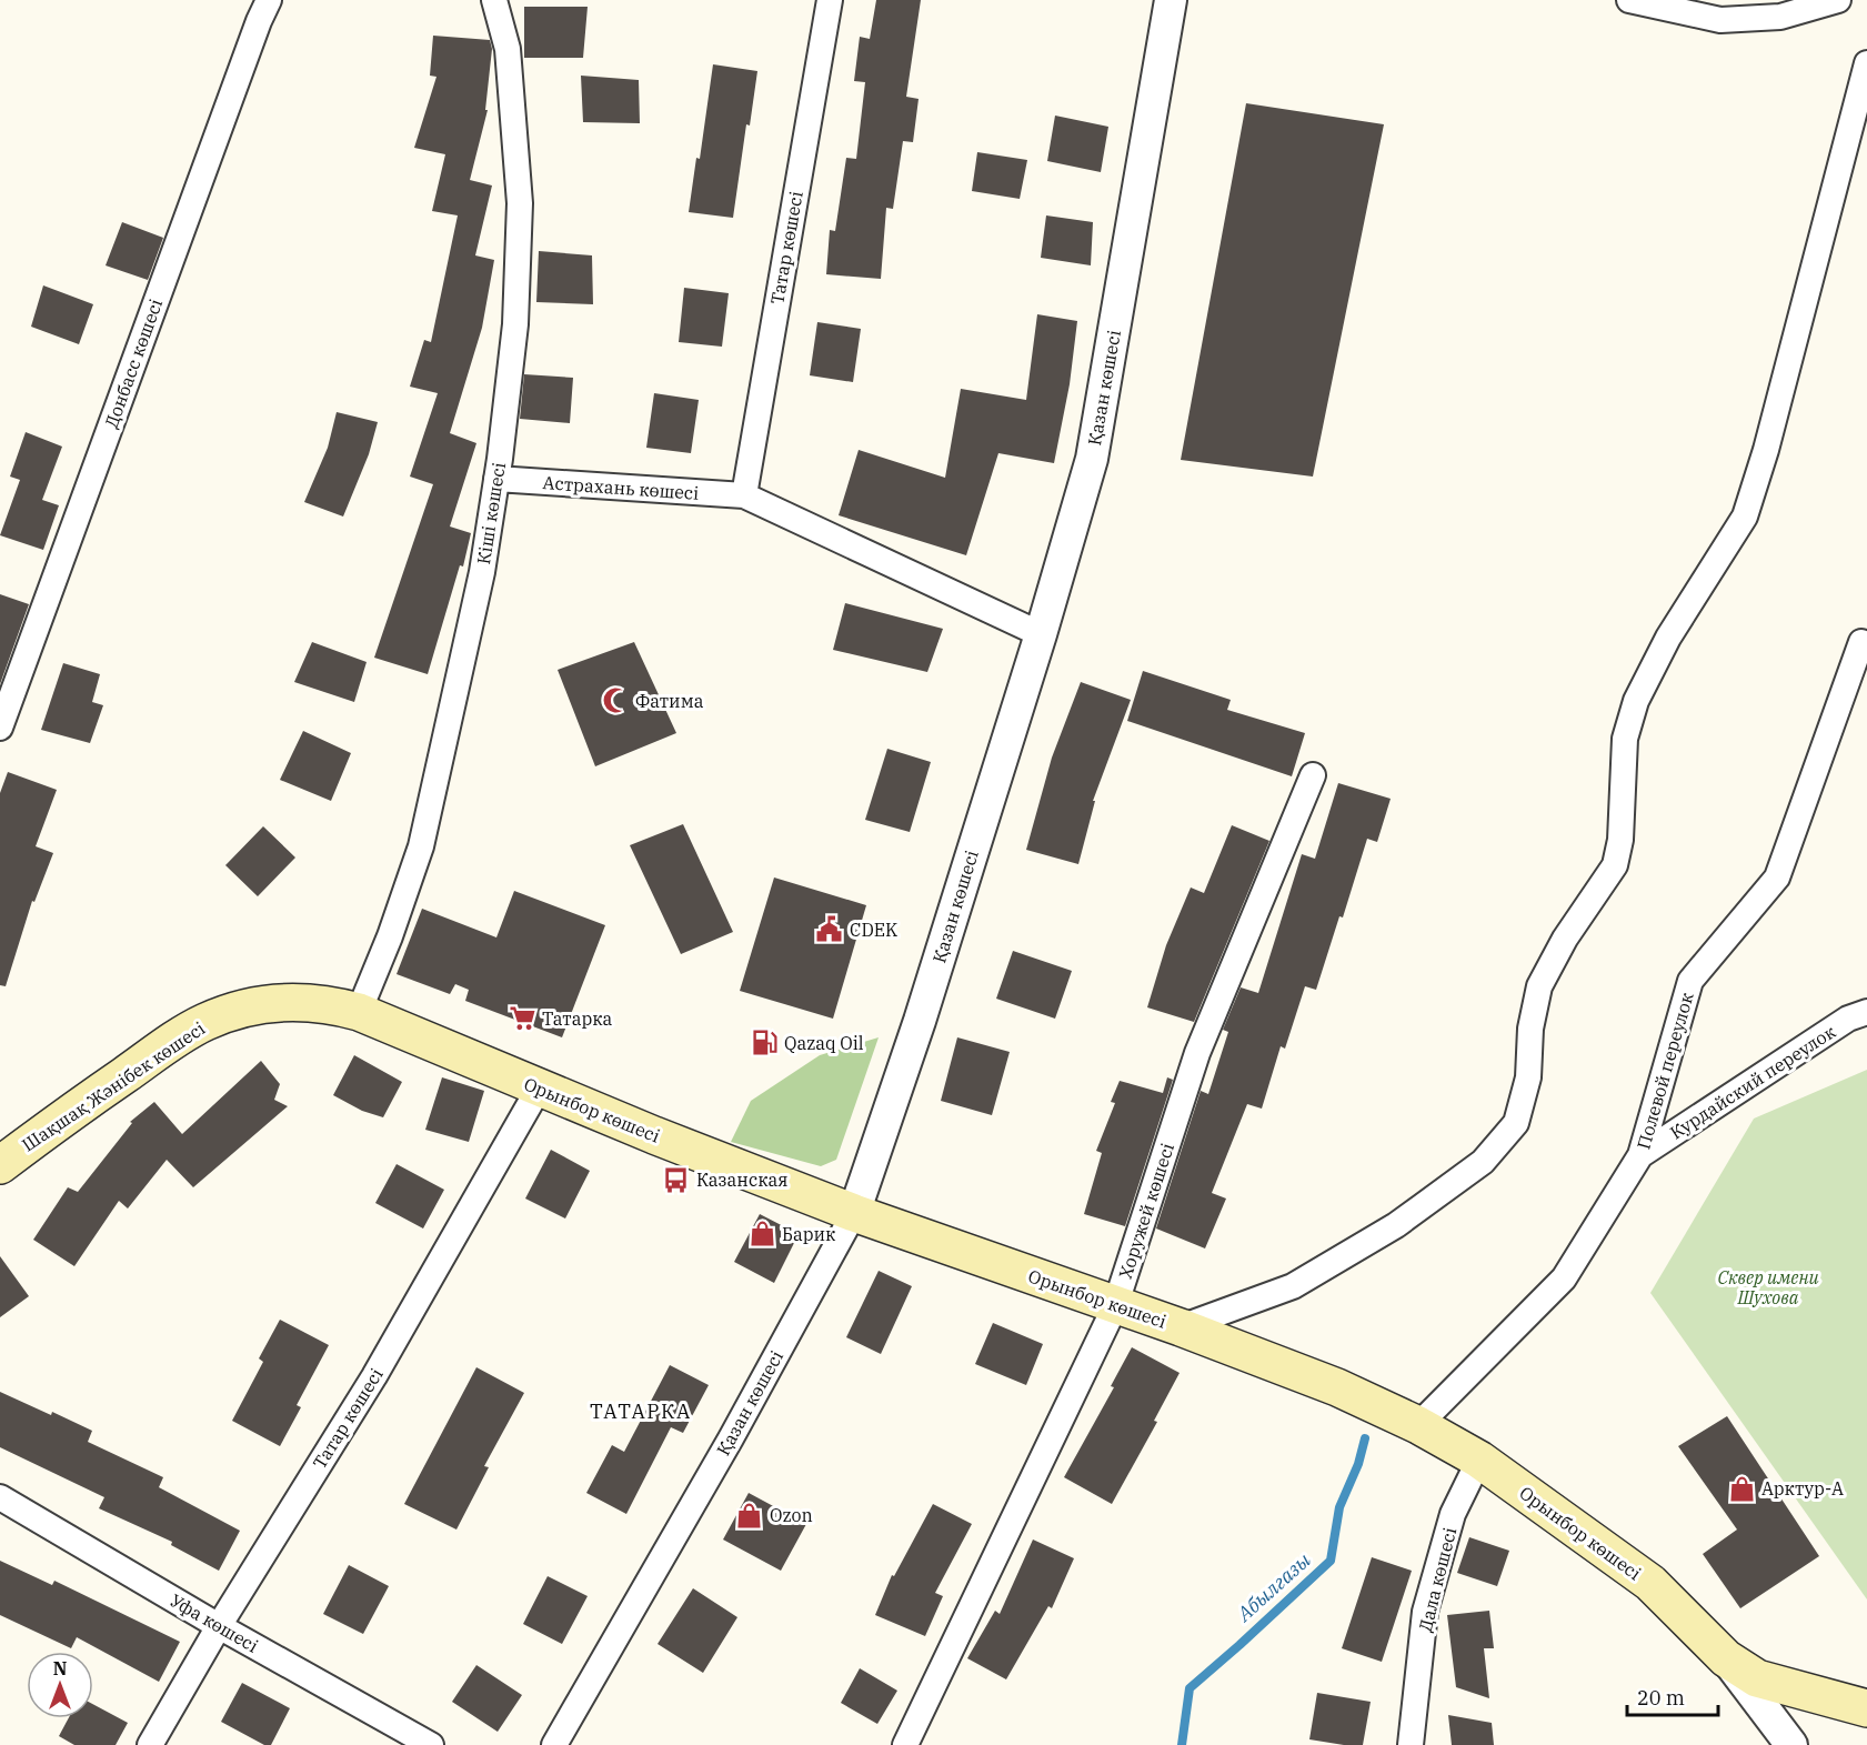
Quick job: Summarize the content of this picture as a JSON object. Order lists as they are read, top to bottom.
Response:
{
  "streets": {
    "main road": ["Шақшақ Жәнібек көшесі", "Орынбор көшесі"],
    "street": [
      "Татар көшесі",
      "Донбасс көшесі",
      "Қазан көшесі",
      "Астрахань көшесі",
      "Кіші көшесі",
      "Полевой переулок",
      "Курдайский переулок",
      "Хоружей көшесі",
      "Дала көшесі",
      "Уфа көшесі"
    ]
  },
  "crossings": [
    ["Татар көшесі", "Астрахань көшесі"],
    ["Татар көшесі", "Орынбор көшесі"],
    ["Татар көшесі", "Уфа көшесі"],
    ["Қазан көшесі", "Орынбор көшесі"],
    ["Астрахань көшесі", "Кіші көшесі"],
    ["Кіші көшесі", "Орынбор көшесі"],
    ["Полевой переулок", "Курдайский переулок"],
    ["Полевой переулок", "Орынбор көшесі"],
    ["Шақшақ Жәнібек көшесі", "Орынбор көшесі"],
    ["Орынбор көшесі", "Хоружей көшесі"],
    ["Орынбор көшесі", "Дала көшесі"]
  ],
  "districts": ["ТАТАРКА"],
  "water": ["Абылгазы"],
  "parks": ["Сквер имени Шухова"],
  "places": {
    "mosque": ["Фатима"],
    "public building": ["CDEK"],
    "supermarket": ["Татарка"],
    "fuel station": ["Qazaq Oil"],
    "bus stop": ["Казанская"],
    "shop": ["Барик", "Арктур-А", "Ozon"]
  },
  "scale_bar": "20 m",
  "north": "top"
}
